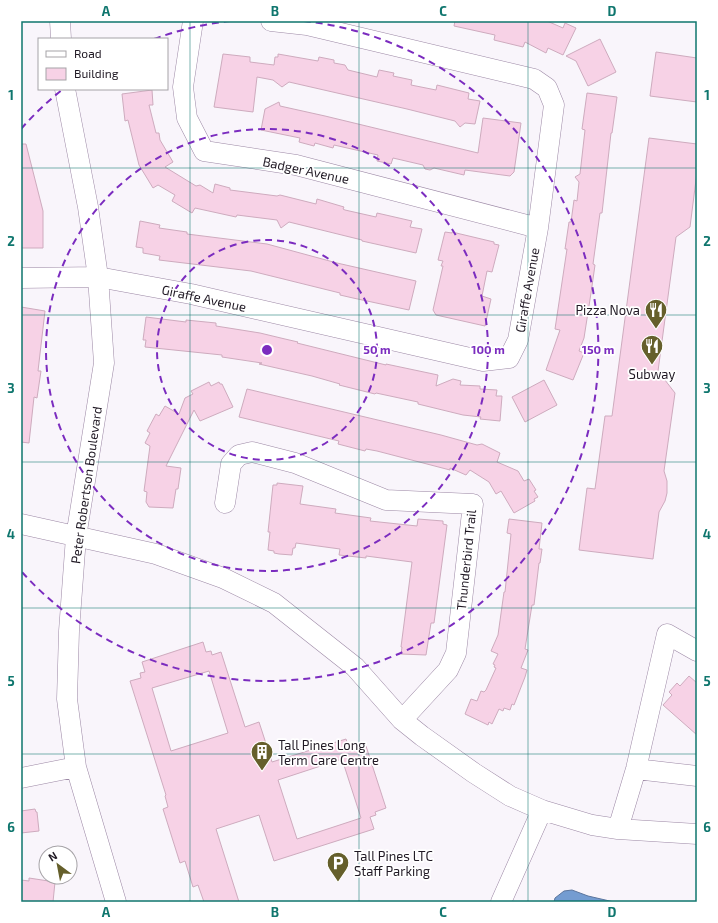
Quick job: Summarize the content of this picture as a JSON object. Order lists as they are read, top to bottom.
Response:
{
  "streets": {
    "street": [
      "Badger Avenue",
      "Giraffe Avenue",
      "Peter Robertson Boulevard",
      "Thunderbird Trail"
    ]
  },
  "crossings": [
    ["Badger Avenue", "Giraffe Avenue"],
    ["Giraffe Avenue", "Peter Robertson Boulevard"]
  ],
  "places": {
    "restaurant": ["Pizza Nova", "Subway"],
    "building": ["Tall Pines Long Term Care Centre"],
    "parking": ["Tall Pines LTC Staff Parking"]
  },
  "legend": ["Road", "Building"],
  "north": "top left",
  "grid": {
    "columns": [
      "A",
      "B",
      "C",
      "D"
    ],
    "rows": [
      "1",
      "2",
      "3",
      "4",
      "5",
      "6"
    ]
  },
  "rings": ["50 m", "100 m", "150 m"]
}
